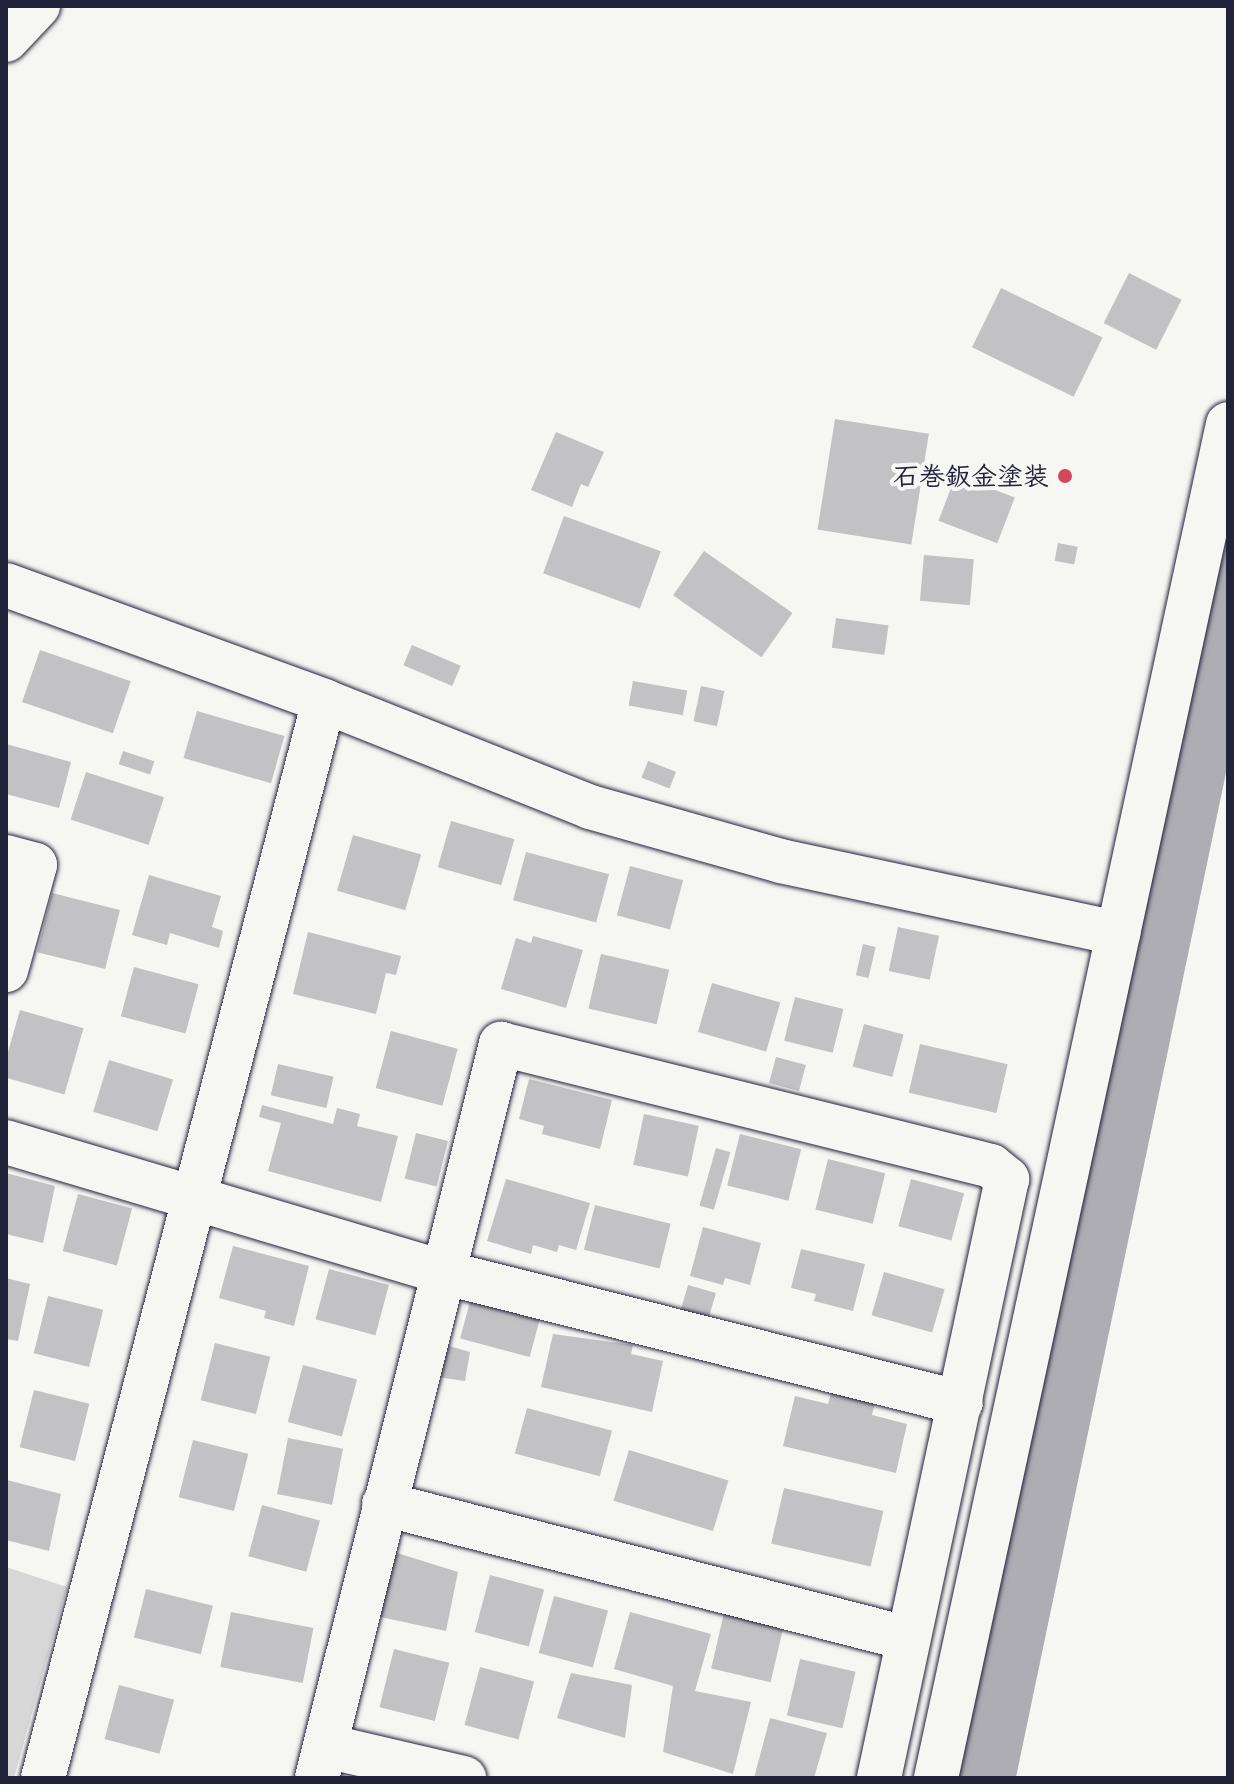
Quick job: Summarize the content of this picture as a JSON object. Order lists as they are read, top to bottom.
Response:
{
  "places": ["石巻鈑金塗装"]
}
